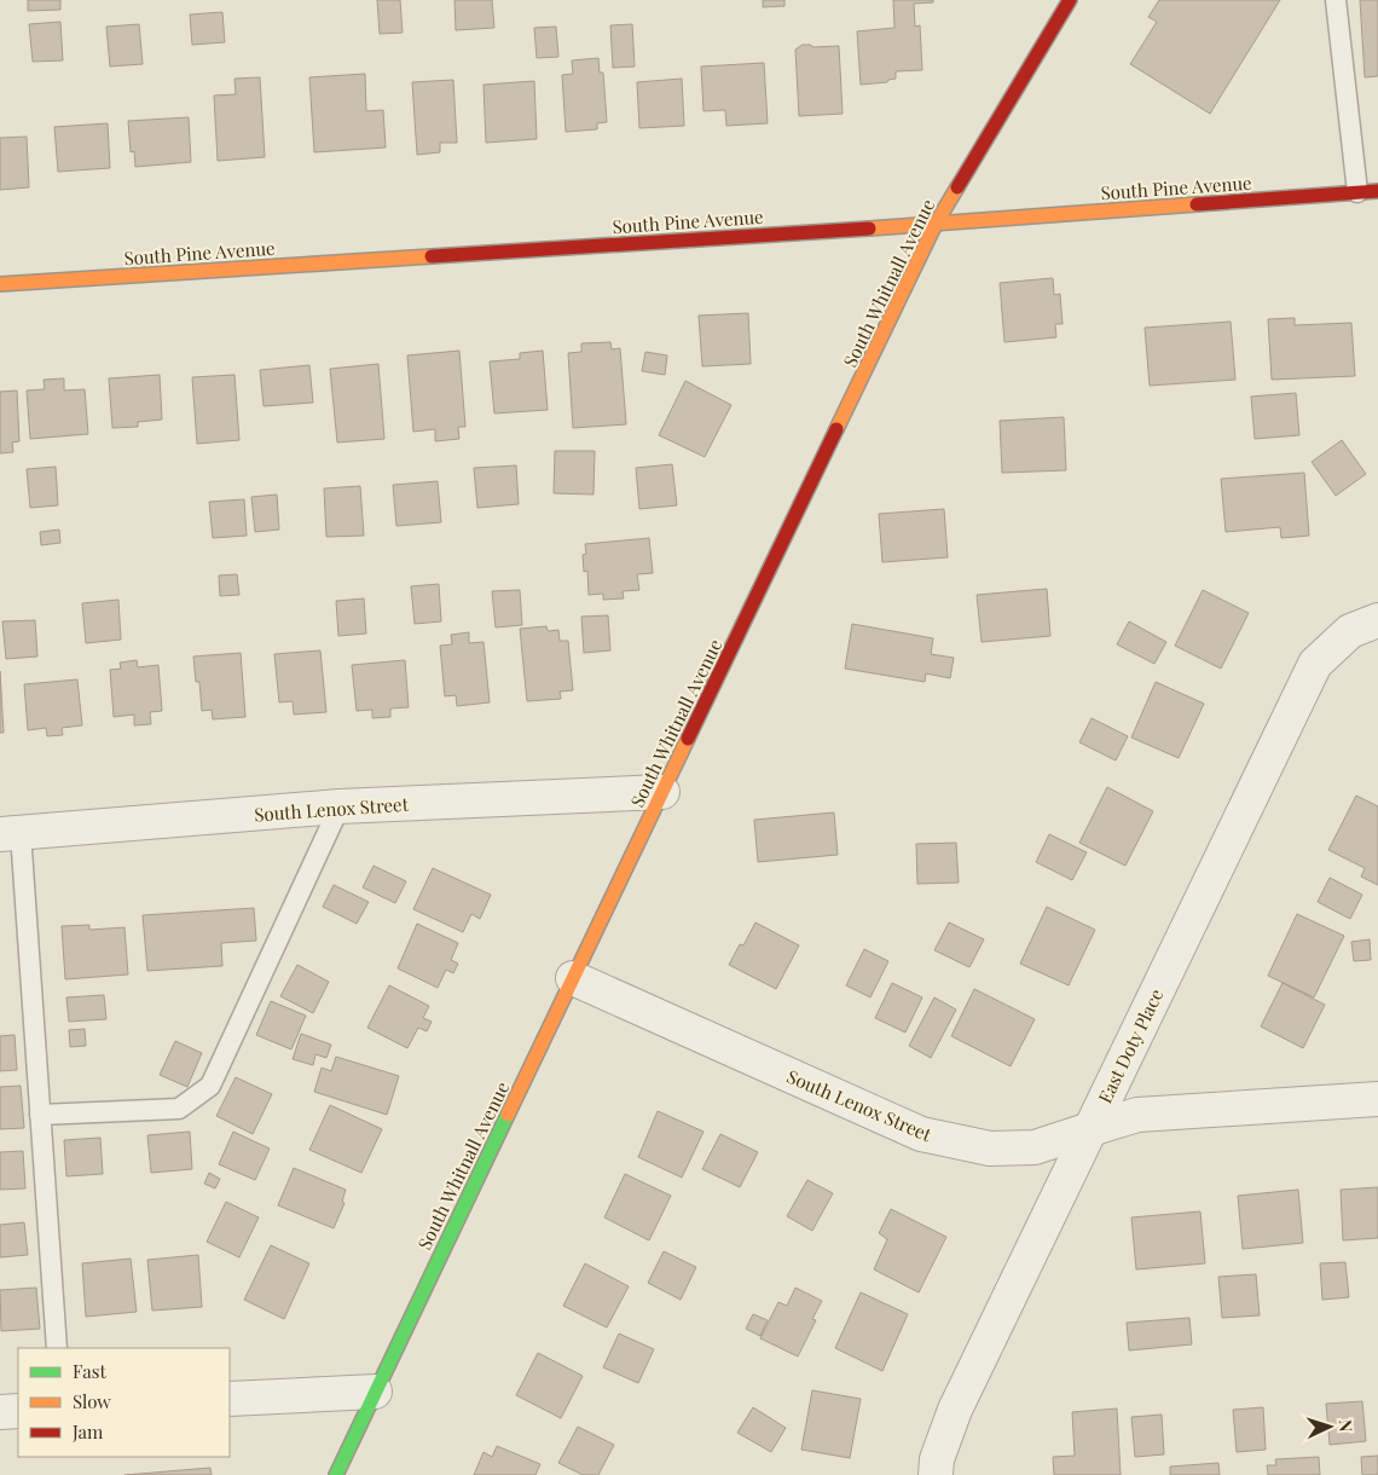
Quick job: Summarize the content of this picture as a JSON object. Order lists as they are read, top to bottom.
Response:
{
  "streets": {
    "street": [
      "South Pine Avenue",
      "South Whitnall Avenue",
      "South Lenox Street",
      "East Doty Place"
    ]
  },
  "crossings": [
    ["South Pine Avenue", "South Whitnall Avenue"],
    ["South Whitnall Avenue", "South Lenox Street"],
    ["South Lenox Street", "East Doty Place"]
  ],
  "legend": ["Fast", "Slow", "Jam"],
  "north": "right"
}
